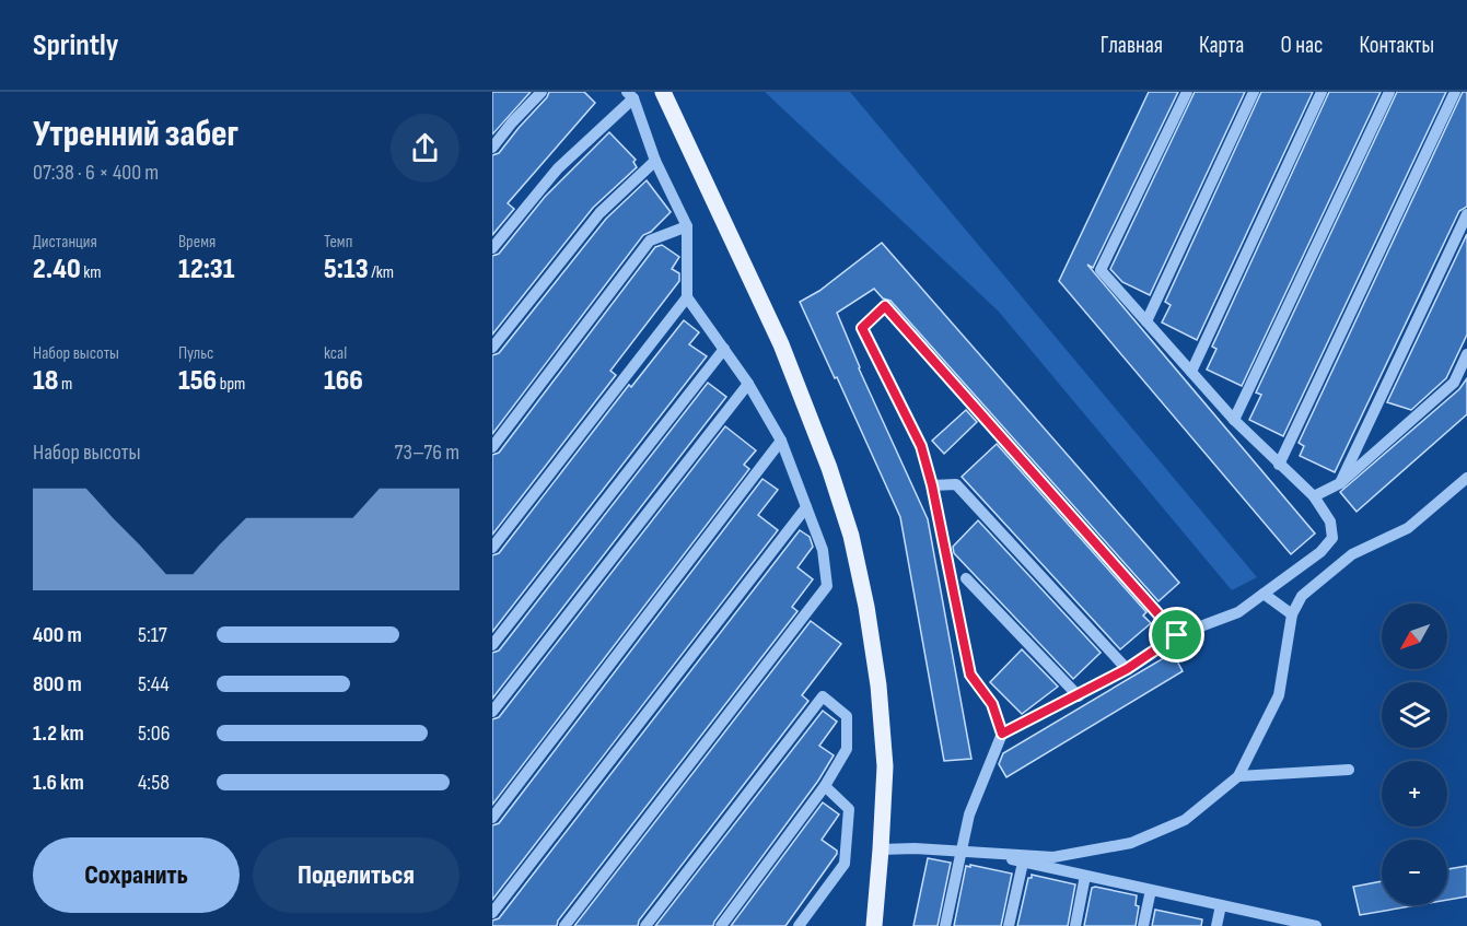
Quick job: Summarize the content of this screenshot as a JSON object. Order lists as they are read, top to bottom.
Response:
{
  "north": "bottom left",
  "page": {
    "header": "Sprintly",
    "nav": [
      "Главная",
      "Карта",
      "О нас",
      "Контакты"
    ],
    "heading": ["Утренний забег", "07:38 · 6 × 400 m"],
    "stats": [
      ["Дистанция", "2.40 km"],
      ["Время", "12:31"],
      ["Темп", "5:13 /km"],
      ["Набор высоты", "18 m"],
      ["Пульс", "156 bpm"],
      ["kcal", "166"]
    ],
    "chart": ["Набор высоты", "73–76 m"],
    "map_buttons": ["+", "−"],
    "list": [
      {
        "name": "400 m",
        "note": "5:17"
      },
      {
        "name": "800 m",
        "note": "5:44"
      },
      {
        "name": "1.2 km",
        "note": "5:06"
      },
      {
        "name": "1.6 km",
        "note": "4:58"
      }
    ],
    "buttons": ["Сохранить", "Поделиться"]
  }
}
